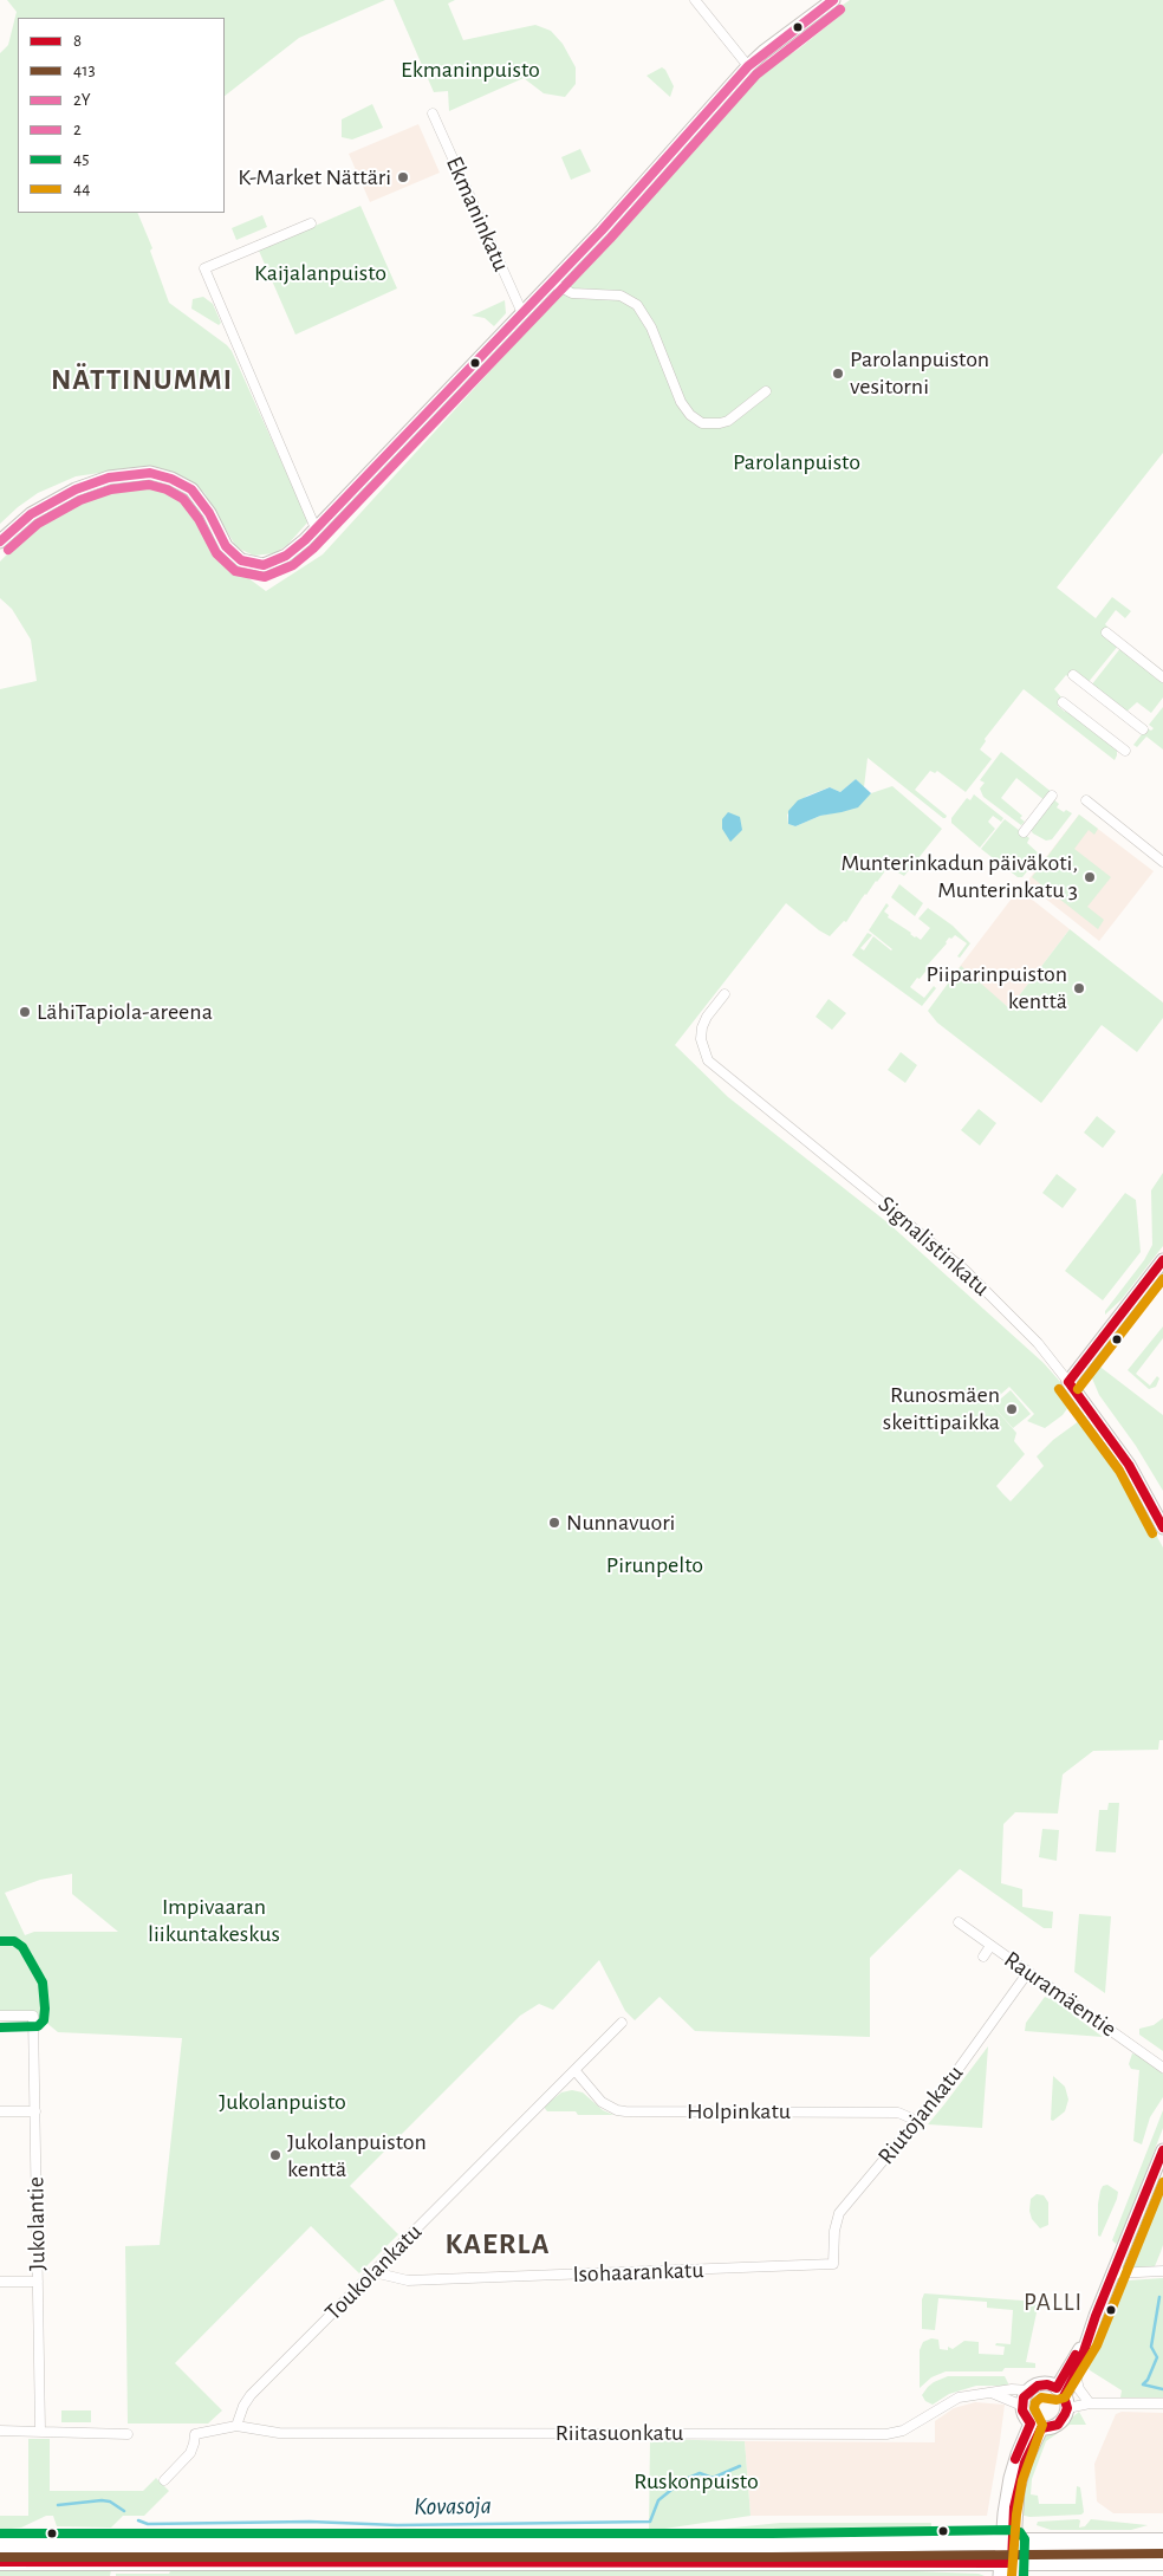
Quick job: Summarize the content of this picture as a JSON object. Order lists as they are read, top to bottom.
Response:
{
  "streets": {
    "street": [
      "Ekmaninkatu",
      "Signalistinkatu",
      "Rauramäentie",
      "Holpinkatu",
      "Riutojankatu",
      "Jukolantie",
      "Toukolankatu",
      "Isohaarankatu",
      "Riitasuonkatu"
    ]
  },
  "crossings": [
    ["Rauramäentie", "Riutojankatu"],
    ["Holpinkatu", "Riutojankatu"],
    ["Holpinkatu", "Toukolankatu"],
    ["Riutojankatu", "Isohaarankatu"],
    ["Toukolankatu", "Isohaarankatu"],
    ["Toukolankatu", "Riitasuonkatu"]
  ],
  "districts": ["NÄTTINUMMI", "KAERLA", "PALLI"],
  "water": ["Kovasoja"],
  "parks": [
    "Ekmaninpuisto",
    "Kaijalanpuisto",
    "Parolanpuisto",
    "Pirunpelto",
    "Impivaaran liikuntakeskus",
    "Jukolanpuisto",
    "Ruskonpuisto"
  ],
  "places": [
    "K-Market Nättäri",
    "Parolanpuiston vesitorni",
    "Munterinkadun päiväkoti, Munterinkatu 3",
    "Piiparinpuiston kenttä",
    "LähiTapiola-areena",
    "Runosmäen skeittipaikka",
    "Nunnavuori",
    "Jukolanpuiston kenttä"
  ],
  "lines": [
    "transit line 2Y",
    "transit line 2",
    "transit line 8",
    "transit line 44",
    "transit line 45",
    "transit line 413"
  ],
  "legend": [
    "8",
    "413",
    "2Y",
    "2",
    "45",
    "44"
  ]
}
